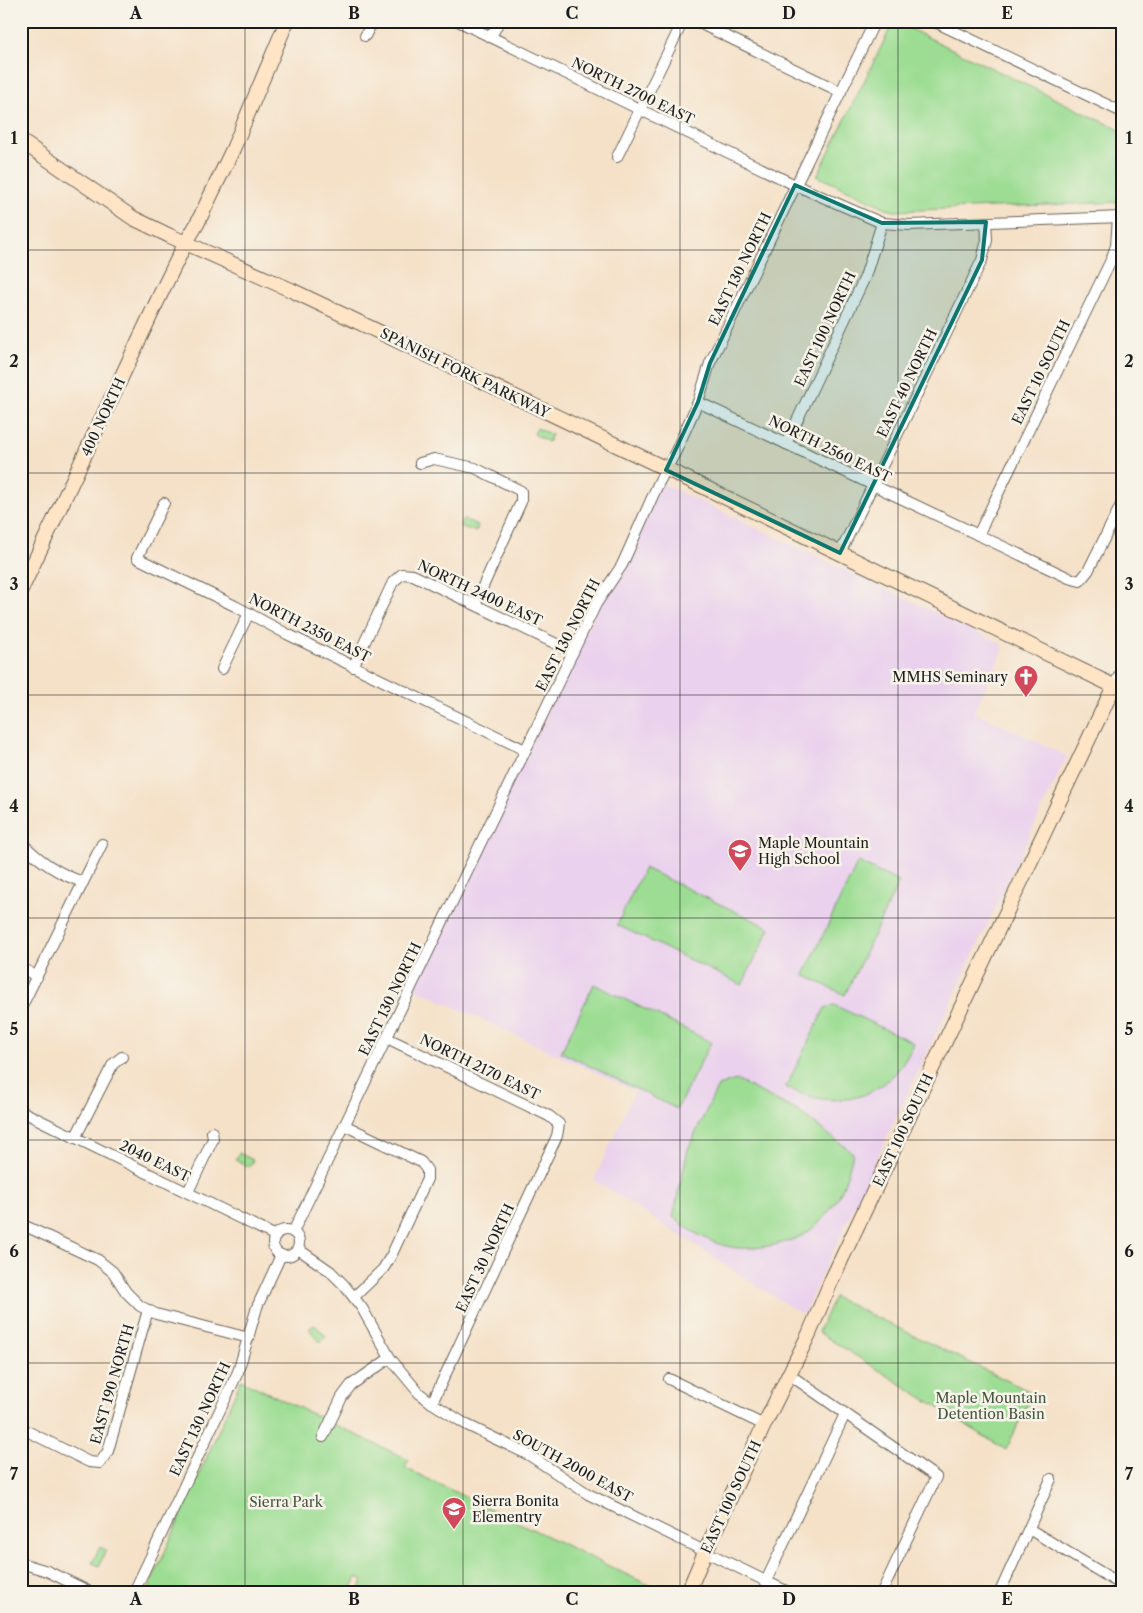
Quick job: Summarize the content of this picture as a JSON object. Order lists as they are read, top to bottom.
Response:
{
  "streets": {
    "street": [
      "NORTH 2700 EAST",
      "EAST 130 NORTH",
      "EAST 100 NORTH",
      "EAST 10 SOUTH",
      "SPANISH FORK PARKWAY",
      "EAST 40 NORTH",
      "400 NORTH",
      "NORTH 2560 EAST",
      "NORTH 2400 EAST",
      "NORTH 2350 EAST",
      "NORTH 2170 EAST",
      "EAST 100 SOUTH",
      "2040 EAST",
      "EAST 30 NORTH",
      "EAST 190 NORTH",
      "SOUTH 2000 EAST"
    ]
  },
  "crossings": [
    ["NORTH 2700 EAST", "EAST 130 NORTH"],
    ["NORTH 2700 EAST", "EAST 100 NORTH"],
    ["NORTH 2700 EAST", "EAST 10 SOUTH"],
    ["NORTH 2700 EAST", "EAST 40 NORTH"],
    ["EAST 130 NORTH", "SPANISH FORK PARKWAY"],
    ["EAST 130 NORTH", "NORTH 2560 EAST"],
    ["EAST 130 NORTH", "NORTH 2400 EAST"],
    ["EAST 130 NORTH", "NORTH 2350 EAST"],
    ["EAST 130 NORTH", "NORTH 2170 EAST"],
    ["EAST 130 NORTH", "2040 EAST"],
    ["EAST 130 NORTH", "SOUTH 2000 EAST"],
    ["EAST 100 NORTH", "NORTH 2560 EAST"],
    ["EAST 10 SOUTH", "NORTH 2560 EAST"],
    ["SPANISH FORK PARKWAY", "EAST 40 NORTH"],
    ["SPANISH FORK PARKWAY", "400 NORTH"],
    ["SPANISH FORK PARKWAY", "EAST 100 SOUTH"],
    ["EAST 40 NORTH", "NORTH 2560 EAST"],
    ["NORTH 2400 EAST", "NORTH 2350 EAST"],
    ["NORTH 2170 EAST", "EAST 30 NORTH"],
    ["EAST 100 SOUTH", "SOUTH 2000 EAST"],
    ["2040 EAST", "SOUTH 2000 EAST"],
    ["EAST 30 NORTH", "SOUTH 2000 EAST"]
  ],
  "parks": ["Maple Mountain Detention Basin", "Sierra Park"],
  "places": {
    "church": ["MMHS Seminary"],
    "school or university": ["Maple Mountain High School", "Sierra Bonita Elementry"]
  },
  "grid": {
    "columns": [
      "A",
      "B",
      "C",
      "D",
      "E"
    ],
    "rows": [
      "1",
      "2",
      "3",
      "4",
      "5",
      "6",
      "7"
    ]
  }
}
